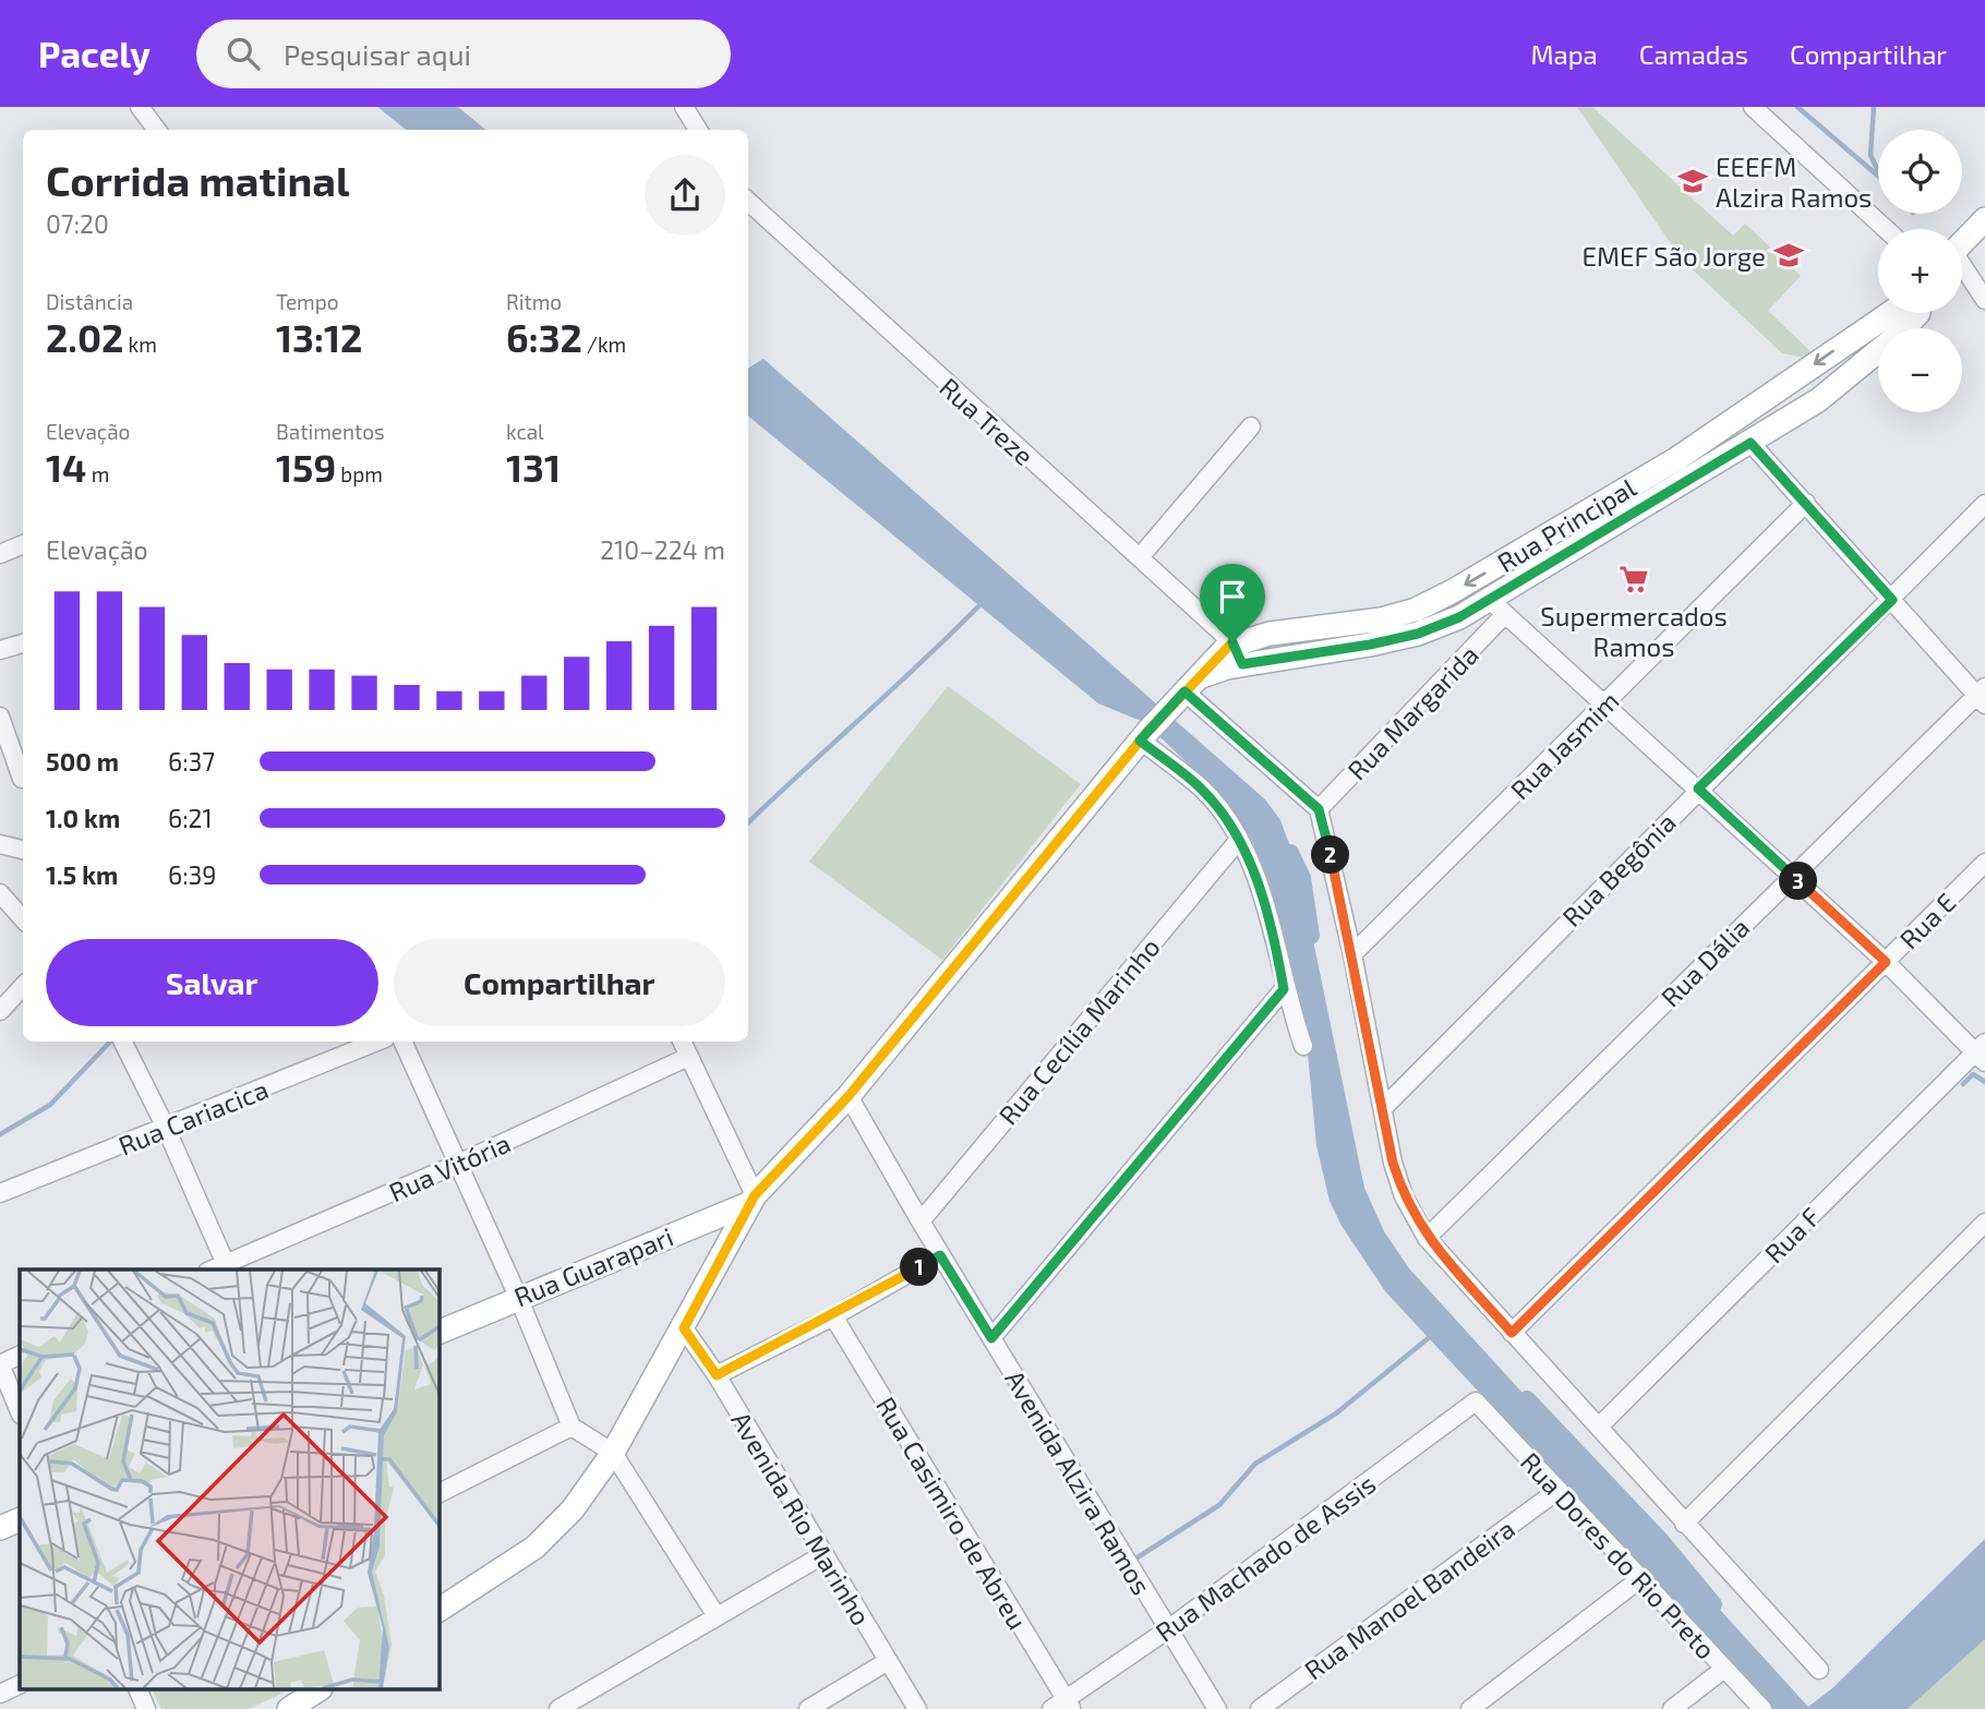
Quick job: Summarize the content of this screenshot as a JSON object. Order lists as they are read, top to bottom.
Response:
{
  "streets": {
    "main road": ["Rua Principal", "Rua Guarapari"],
    "street": [
      "Rua Treze",
      "Rua Margarida",
      "Rua Jasmim",
      "Rua Begônia",
      "Rua E",
      "Rua Dália",
      "Rua Cecília Marinho",
      "Rua Cariacica",
      "Rua Vitória",
      "Rua F",
      "Avenida Alzira Ramos",
      "Rua Casimiro de Abreu",
      "Avenida Rio Marinho",
      "Rua Dores do Rio Preto",
      "Rua Machado de Assis",
      "Rua Manoel Bandeira"
    ]
  },
  "crossings": [
    ["Rua Treze", "Rua Principal"],
    ["Rua Principal", "Rua Margarida"],
    ["Rua Cecília Marinho", "Avenida Alzira Ramos"],
    ["Avenida Alzira Ramos", "Rua Machado de Assis"],
    ["Rua Casimiro de Abreu", "Rua Machado de Assis"],
    ["Rua Dores do Rio Preto", "Rua Machado de Assis"],
    ["Rua Dores do Rio Preto", "Rua Manoel Bandeira"]
  ],
  "places": {
    "school or university": ["EEEFM Alzira Ramos", "EMEF São Jorge"],
    "supermarket": ["Supermercados Ramos"]
  },
  "page": {
    "header": "Pacely",
    "search": "Pesquisar aqui",
    "nav": ["Mapa", "Camadas", "Compartilhar"],
    "map_buttons": ["+", "−"],
    "heading": ["Corrida matinal", "07:20"],
    "stats": [
      ["Distância", "2.02 km"],
      ["Tempo", "13:12"],
      ["Ritmo", "6:32 /km"],
      ["Elevação", "14 m"],
      ["Batimentos", "159 bpm"],
      ["kcal", "131"]
    ],
    "chart": ["Elevação", "210–224 m"],
    "list": [
      {
        "name": "500 m",
        "note": "6:37"
      },
      {
        "name": "1.0 km",
        "note": "6:21"
      },
      {
        "name": "1.5 km",
        "note": "6:39"
      }
    ],
    "pins": ["2", "3", "1"],
    "buttons": ["Salvar", "Compartilhar"]
  }
}
